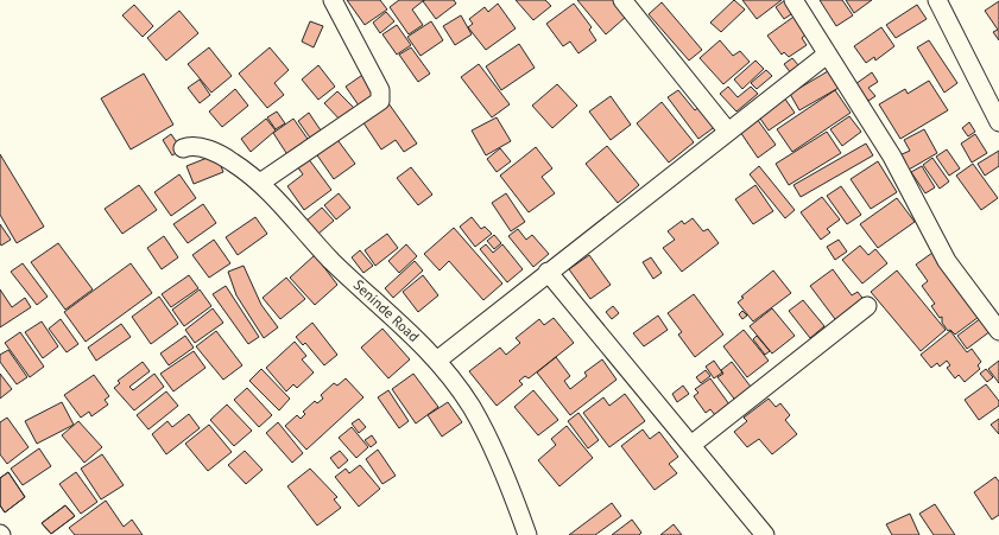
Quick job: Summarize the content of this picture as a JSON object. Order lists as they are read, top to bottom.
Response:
{
  "streets": {
    "street": ["Seninde Road"]
  }
}
